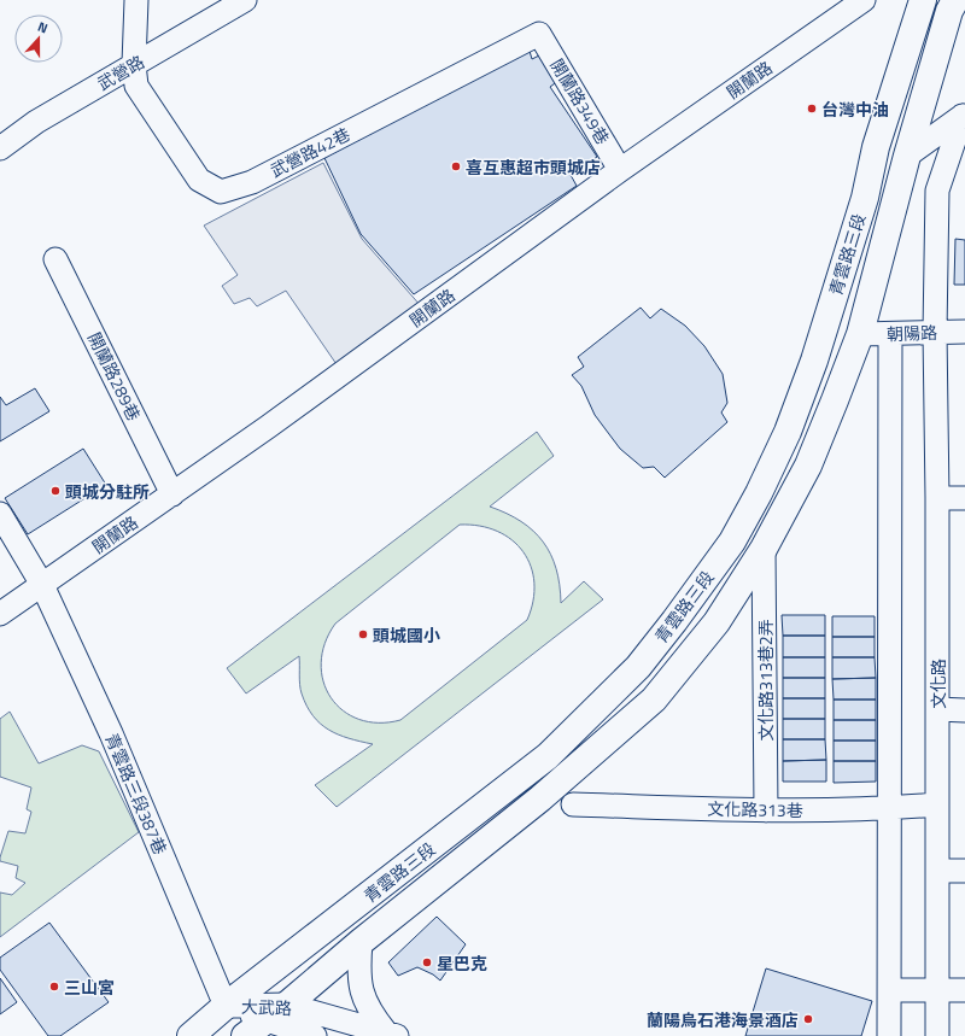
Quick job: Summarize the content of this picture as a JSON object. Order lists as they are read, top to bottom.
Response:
{
  "streets": {
    "main road": ["青雲路三段"],
    "street": [
      "武營路",
      "開蘭路",
      "開蘭路349巷",
      "武營路42巷",
      "朝陽路",
      "開蘭路289巷",
      "文化路313巷2弄",
      "文化路",
      "青雲路三段387巷",
      "文化路313巷",
      "大武路"
    ]
  },
  "crossings": [
    ["武營路", "武營路42巷"],
    ["開蘭路", "開蘭路349巷"],
    ["開蘭路", "開蘭路289巷"],
    ["開蘭路", "青雲路三段387巷"],
    ["開蘭路349巷", "武營路42巷"],
    ["青雲路三段", "朝陽路"],
    ["青雲路三段", "文化路313巷2弄"],
    ["青雲路三段", "青雲路三段387巷"],
    ["青雲路三段", "大武路"],
    ["朝陽路", "文化路"],
    ["文化路313巷2弄", "文化路313巷"],
    ["文化路", "文化路313巷"],
    ["青雲路三段387巷", "大武路"]
  ],
  "places": [
    "台灣中油",
    "喜互惠超市頭城店",
    "頭城分駐所",
    "頭城國小",
    "星巴克",
    "三山宮",
    "蘭陽烏石港海景酒店"
  ],
  "north": "top"
}
